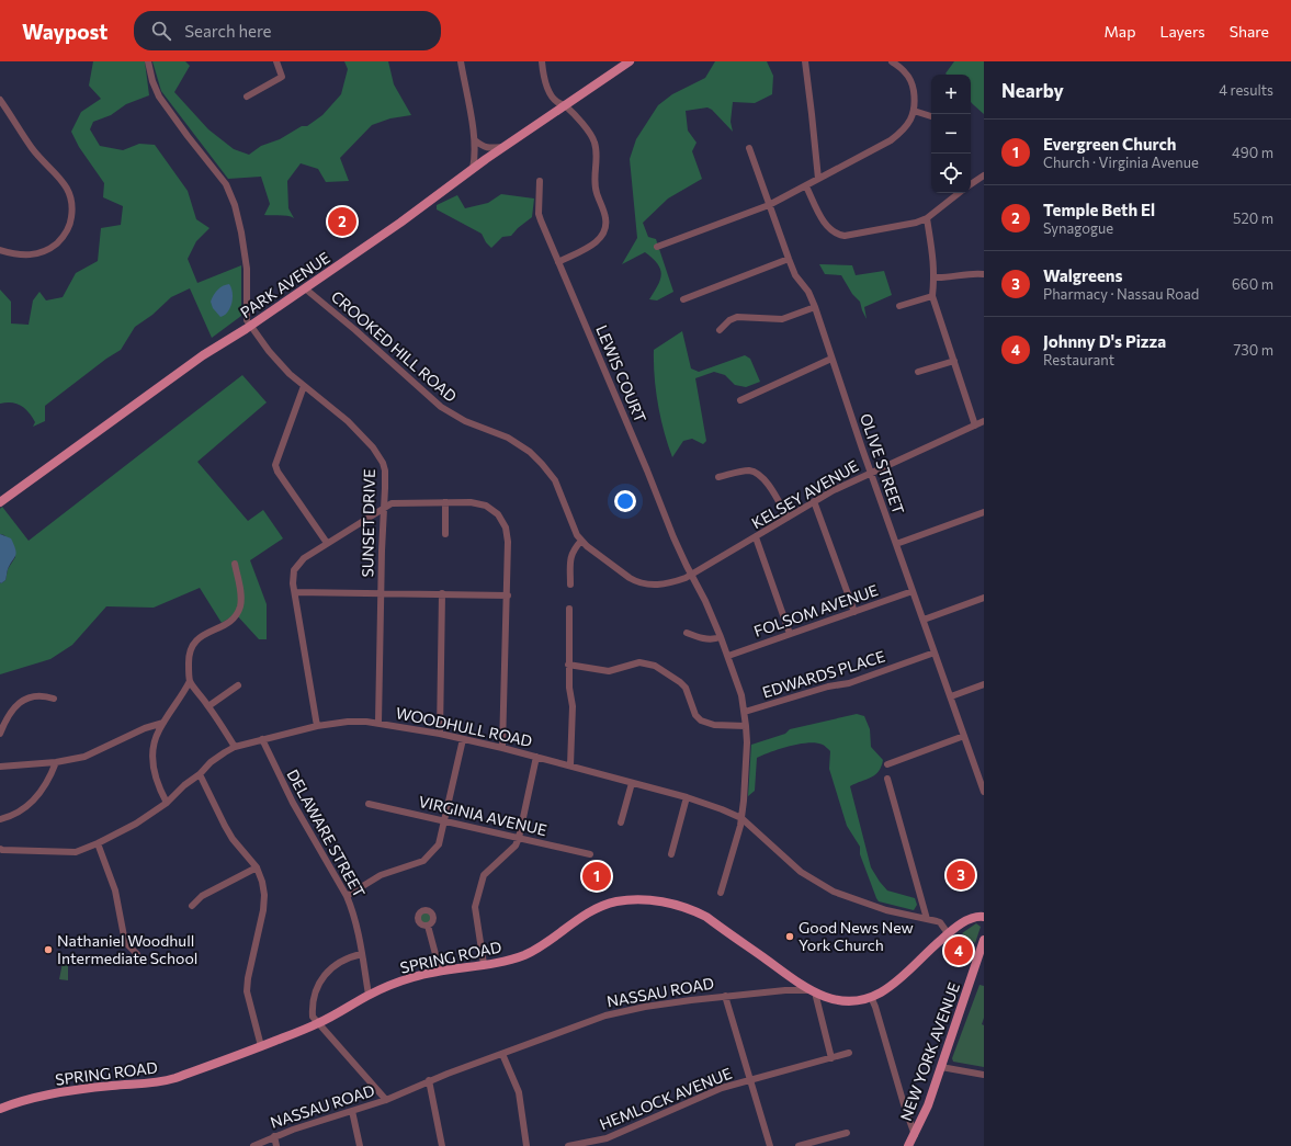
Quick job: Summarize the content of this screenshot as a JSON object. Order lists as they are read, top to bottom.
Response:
{
  "streets": {
    "main road": [
      "PARK AVENUE",
      "SPRING ROAD",
      "NASSAU ROAD",
      "NEW YORK AVENUE"
    ],
    "street": [
      "CROOKED HILL ROAD",
      "LEWIS COURT",
      "OLIVE STREET",
      "KELSEY AVENUE",
      "SUNSET DRIVE",
      "FOLSOM AVENUE",
      "EDWARDS PLACE",
      "WOODHULL ROAD",
      "VIRGINIA AVENUE",
      "DELAWARE STREET",
      "HEMLOCK AVENUE"
    ]
  },
  "crossings": [
    ["PARK AVENUE", "CROOKED HILL ROAD"],
    ["PARK AVENUE", "SUNSET DRIVE"],
    ["CROOKED HILL ROAD", "LEWIS COURT"],
    ["CROOKED HILL ROAD", "KELSEY AVENUE"],
    ["LEWIS COURT", "KELSEY AVENUE"],
    ["OLIVE STREET", "KELSEY AVENUE"],
    ["OLIVE STREET", "FOLSOM AVENUE"],
    ["OLIVE STREET", "EDWARDS PLACE"],
    ["SUNSET DRIVE", "WOODHULL ROAD"],
    ["WOODHULL ROAD", "DELAWARE STREET"],
    ["WOODHULL ROAD", "NASSAU ROAD"],
    ["DELAWARE STREET", "SPRING ROAD"],
    ["SPRING ROAD", "NASSAU ROAD"]
  ],
  "places": ["Good News New York Church", "Nathaniel Woodhull Intermediate School"],
  "page": {
    "header": "Waypost",
    "search": "Search here",
    "nav": ["Map", "Layers", "Share"],
    "heading": ["Nearby", "4 results"],
    "map_buttons": ["+", "−"],
    "list": [
      {
        "mark": "1",
        "name": "Evergreen Church",
        "note": "Church · Virginia Avenue",
        "value": "490 m"
      },
      {
        "mark": "2",
        "name": "Temple Beth El",
        "note": "Synagogue",
        "value": "520 m"
      },
      {
        "mark": "3",
        "name": "Walgreens",
        "note": "Pharmacy · Nassau Road",
        "value": "660 m"
      },
      {
        "mark": "4",
        "name": "Johnny D's Pizza",
        "note": "Restaurant",
        "value": "730 m"
      }
    ],
    "pins": [
      "2",
      "3",
      "1",
      "4"
    ]
  }
}
